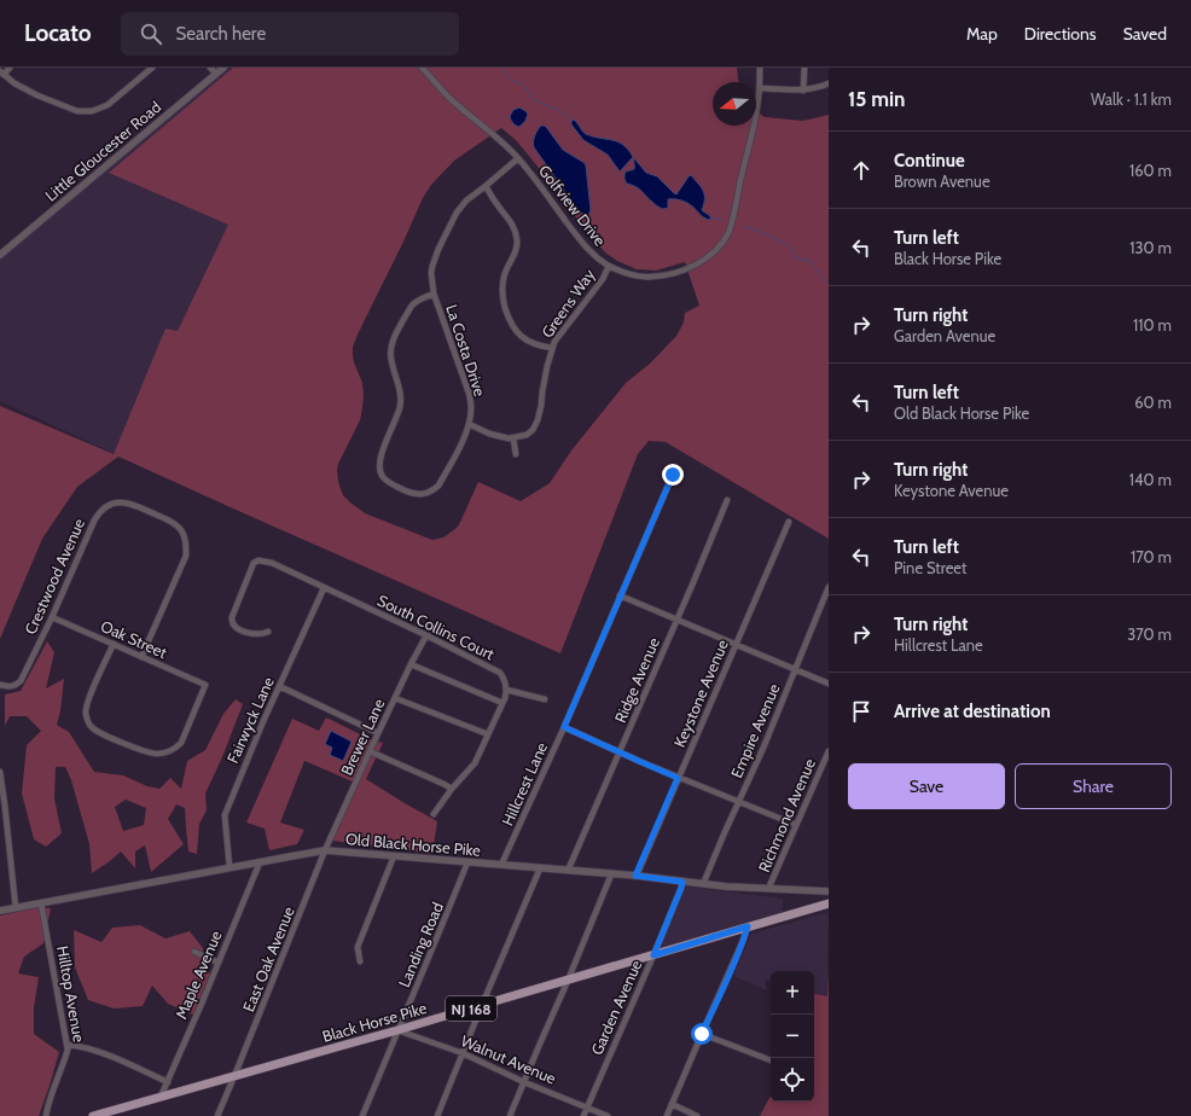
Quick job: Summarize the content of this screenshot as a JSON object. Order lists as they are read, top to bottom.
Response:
{
  "streets": {
    "main road": ["NJ 168", "Black Horse Pike"],
    "street": [
      "Little Gloucester Road",
      "Golfview Drive",
      "Greens Way",
      "La Costa Drive",
      "Crestwood Avenue",
      "South Collins Court",
      "Oak Street",
      "Ridge Avenue",
      "Keystone Avenue",
      "Fairwyck Lane",
      "Empire Avenue",
      "Brewer Lane",
      "Hillcrest Lane",
      "Richmond Avenue",
      "Old Black Horse Pike",
      "Landing Road",
      "East Oak Avenue",
      "Maple Avenue",
      "Hilltop Avenue",
      "Garden Avenue",
      "Walnut Avenue"
    ]
  },
  "crossings": [
    ["Golfview Drive", "Greens Way"],
    ["Golfview Drive", "La Costa Drive"],
    ["Crestwood Avenue", "Oak Street"],
    ["South Collins Court", "Fairwyck Lane"],
    ["South Collins Court", "Brewer Lane"],
    ["Ridge Avenue", "Old Black Horse Pike"],
    ["Keystone Avenue", "Old Black Horse Pike"],
    ["Fairwyck Lane", "Old Black Horse Pike"],
    ["Empire Avenue", "Old Black Horse Pike"],
    ["Brewer Lane", "Old Black Horse Pike"],
    ["Brewer Lane", "East Oak Avenue"],
    ["Hillcrest Lane", "Old Black Horse Pike"],
    ["Richmond Avenue", "Old Black Horse Pike"],
    ["Old Black Horse Pike", "Landing Road"],
    ["Old Black Horse Pike", "East Oak Avenue"],
    ["Old Black Horse Pike", "Maple Avenue"],
    ["Old Black Horse Pike", "Hilltop Avenue"],
    ["Old Black Horse Pike", "Garden Avenue"],
    ["Landing Road", "Black Horse Pike"],
    ["Landing Road", "Walnut Avenue"],
    ["East Oak Avenue", "Black Horse Pike"],
    ["Maple Avenue", "Black Horse Pike"],
    ["Garden Avenue", "Black Horse Pike"],
    ["Garden Avenue", "Walnut Avenue"],
    ["Black Horse Pike", "Walnut Avenue"]
  ],
  "north": "left",
  "page": {
    "header": "Locato",
    "search": "Search here",
    "nav": ["Map", "Directions", "Saved"],
    "heading": ["15 min", "Walk · 1.1 km"],
    "list": [
      ["Continue", "Brown Avenue", "160 m"],
      ["Turn left", "Black Horse Pike", "130 m"],
      ["Turn right", "Garden Avenue", "110 m"],
      ["Turn left", "Old Black Horse Pike", "60 m"],
      ["Turn right", "Keystone Avenue", "140 m"],
      ["Turn left", "Pine Street", "170 m"],
      ["Turn right", "Hillcrest Lane", "370 m"],
      "Arrive at destination"
    ],
    "buttons": ["Save", "Share"],
    "map_buttons": ["+", "−"]
  }
}
